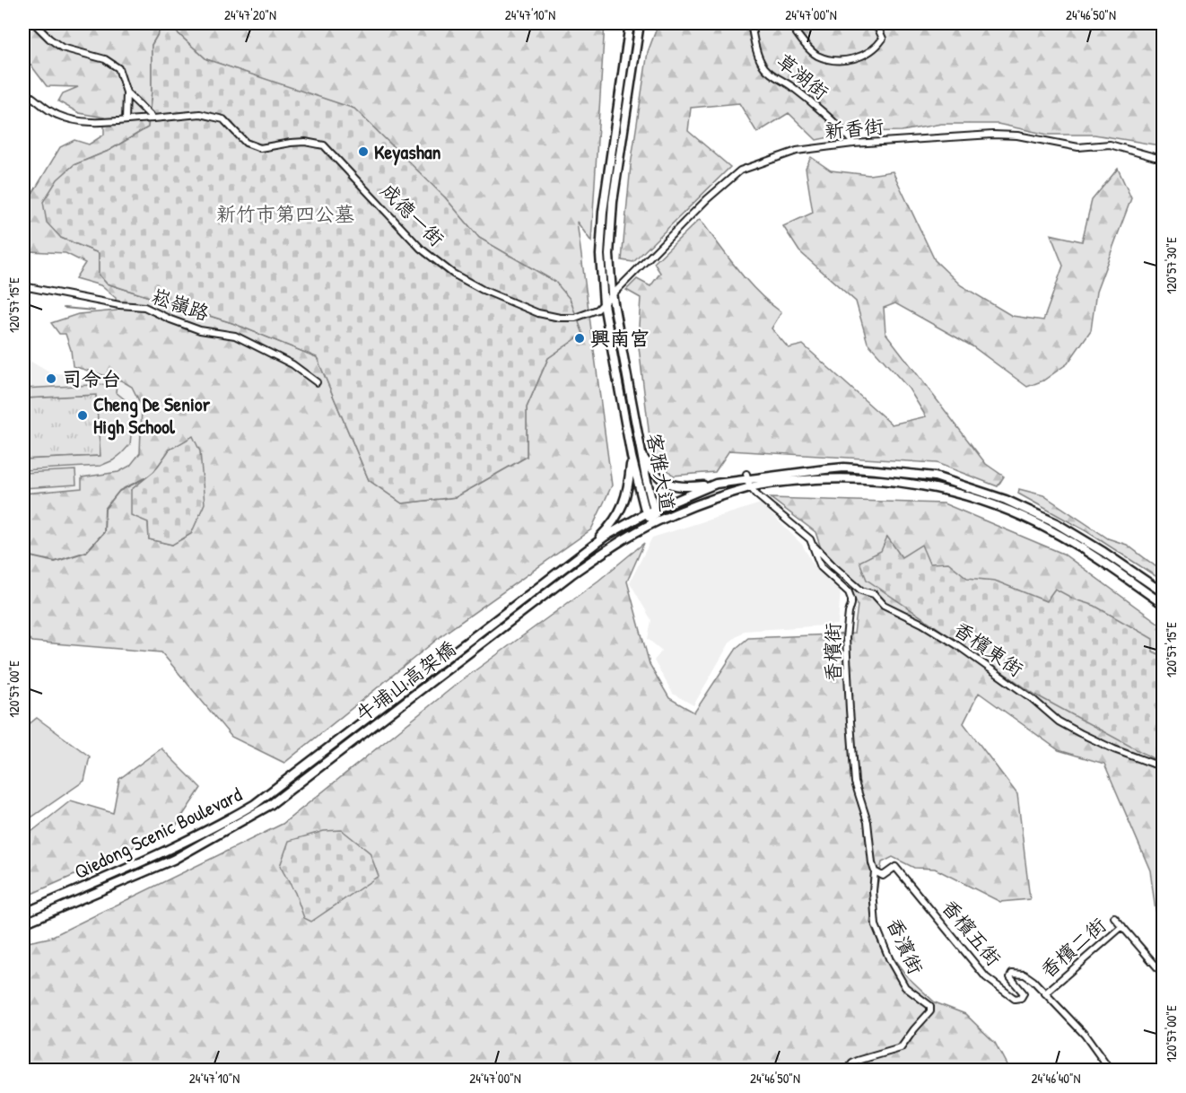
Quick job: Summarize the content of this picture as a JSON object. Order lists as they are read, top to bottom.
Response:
{
  "streets": {
    "street": [
      "草湖街",
      "新香街",
      "成德一街",
      "崧嶺路",
      "客雅大道",
      "香檳東街",
      "香檳街",
      "牛埔山高架橋",
      "Qiedong Scenic Boulevard",
      "香檳五街",
      "香濱街",
      "香檳二街"
    ]
  },
  "crossings": [
    ["草湖街", "新香街"],
    ["新香街", "成德一街"],
    ["新香街", "客雅大道"],
    ["成德一街", "客雅大道"],
    ["客雅大道", "牛埔山高架橋"],
    ["香檳東街", "香檳街"],
    ["香檳街", "香檳五街"],
    ["香檳街", "香濱街"],
    ["牛埔山高架橋", "Qiedong Scenic Boulevard"],
    ["香檳五街", "香濱街"],
    ["香檳五街", "香檳二街"]
  ],
  "parks": ["新竹市第四公墓"],
  "places": [
    "Keyashan",
    "興南宮",
    "司令台",
    "Cheng De Senior High School"
  ],
  "coordinates": [
    "24°47'20\"N",
    "24°47'10\"N",
    "24°47'00\"N",
    "24°46'50\"N",
    "120°57'30\"E",
    "120°57'15\"E",
    "120°57'00\"E",
    "24°46'40\"N"
  ]
}
